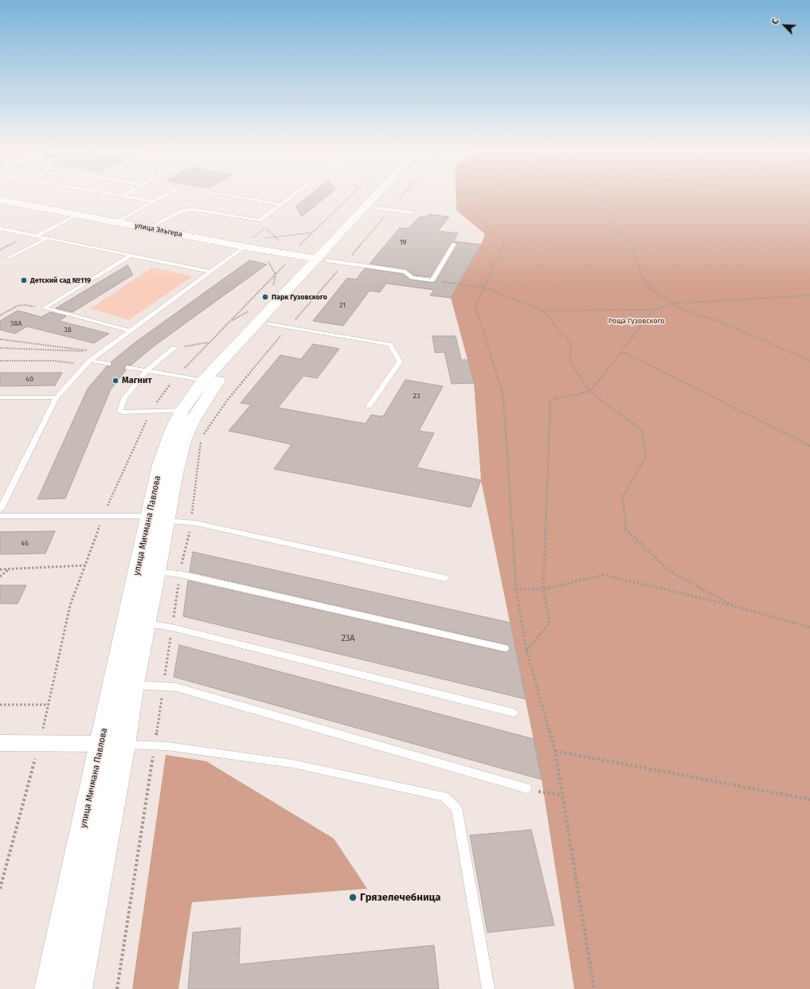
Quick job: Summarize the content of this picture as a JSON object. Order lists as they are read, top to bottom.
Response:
{
  "streets": {
    "main road": ["улица Эльгера", "улица Мичмана Павлова"]
  },
  "crossings": [
    ["улица Эльгера", "улица Мичмана Павлова"]
  ],
  "parks": ["Роща Гузовского"],
  "places": [
    "Детский сад №119",
    "Парк Гузовского",
    "Магнит",
    "Грязелечебница"
  ],
  "house_numbers": [
    "19",
    "21",
    "38А",
    "38",
    "40",
    "23",
    "46",
    "23А"
  ],
  "north": "top left"
}
